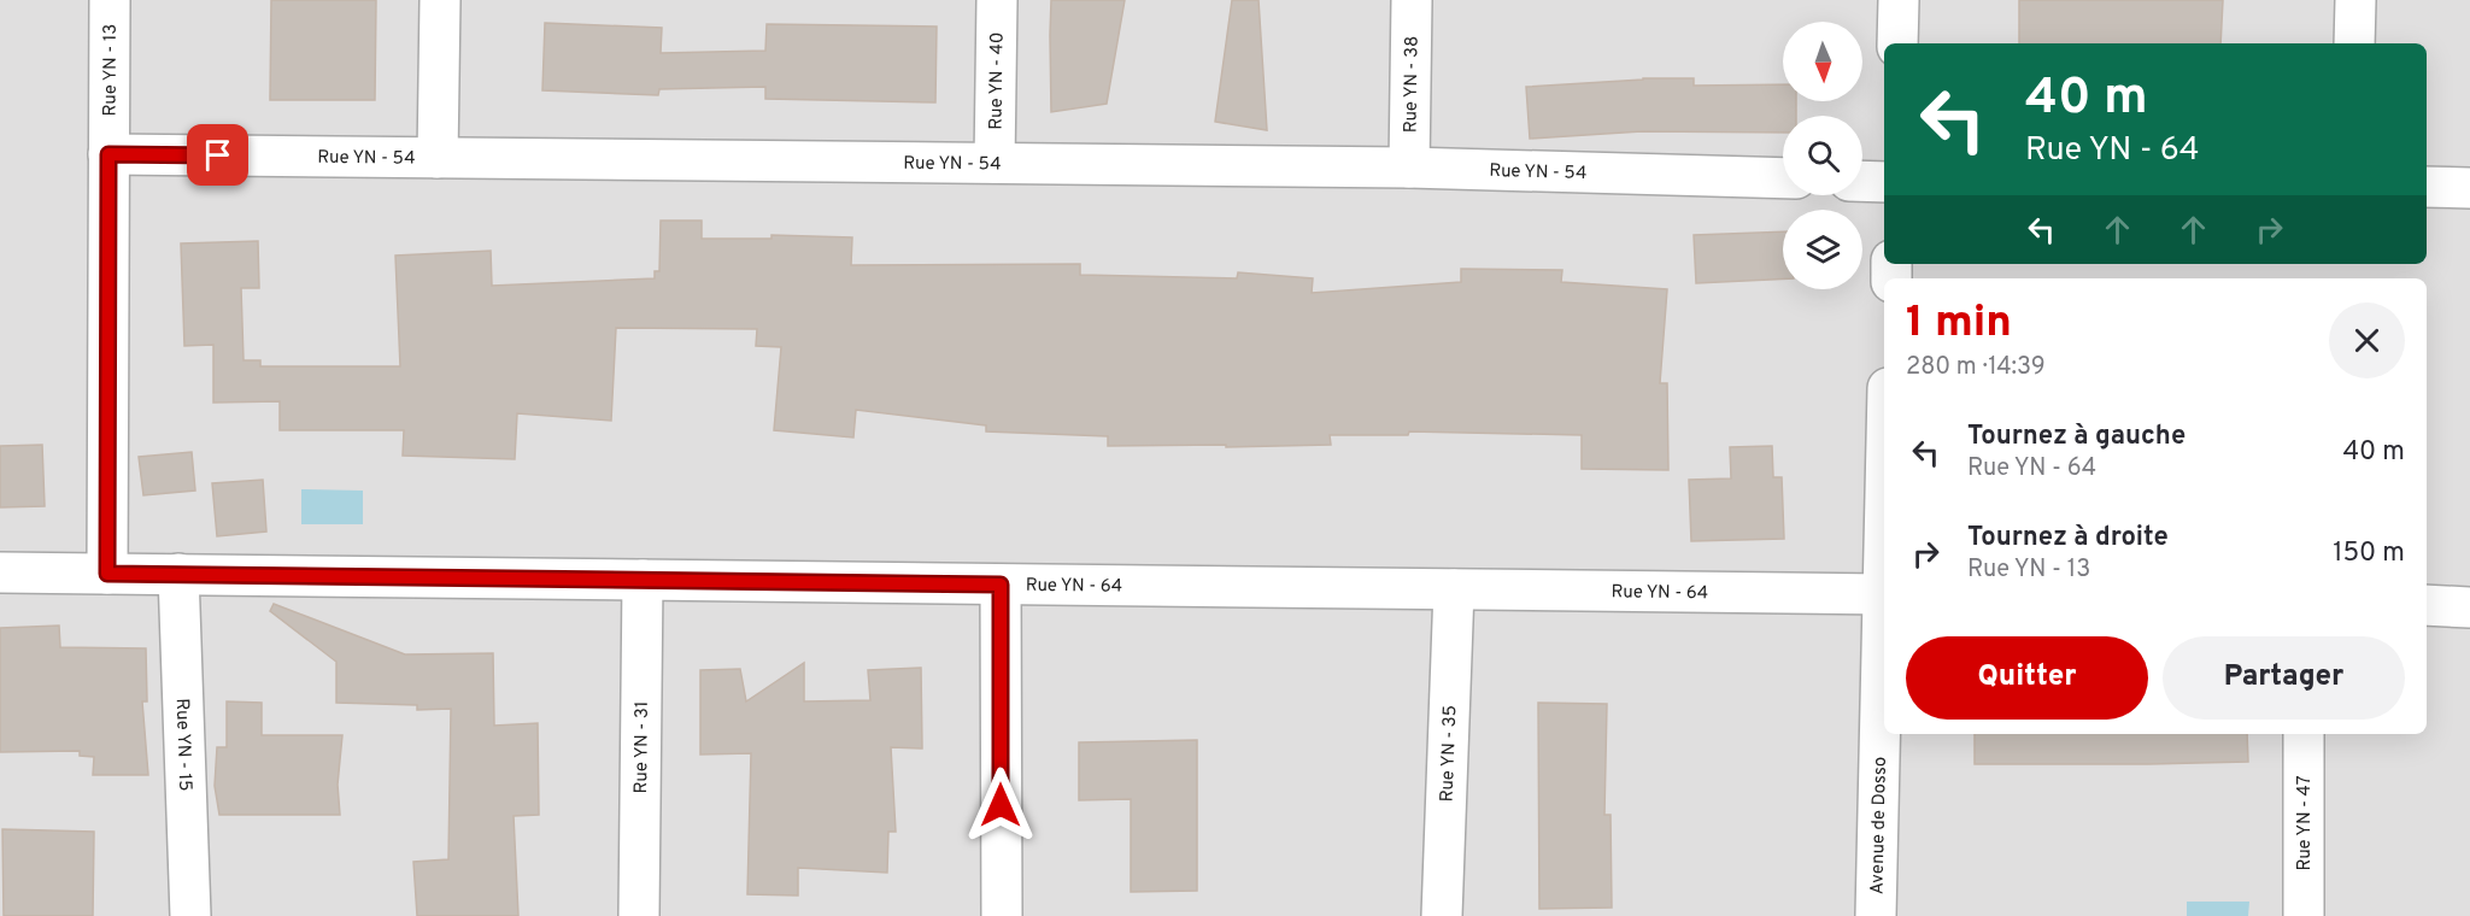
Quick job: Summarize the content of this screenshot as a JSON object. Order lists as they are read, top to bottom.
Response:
{
  "streets": {
    "street": [
      "Rue YN - 13",
      "Rue YN - 40",
      "Rue YN - 38",
      "Rue YN - 54",
      "Rue YN - 64",
      "Rue YN - 15",
      "Rue YN - 31",
      "Rue YN - 35",
      "Rue YN - 47",
      "Avenue de Dosso"
    ]
  },
  "crossings": [
    ["Rue YN - 13", "Rue YN - 54"],
    ["Rue YN - 13", "Rue YN - 64"],
    ["Rue YN - 40", "Rue YN - 54"],
    ["Rue YN - 38", "Rue YN - 54"],
    ["Rue YN - 64", "Rue YN - 15"],
    ["Rue YN - 64", "Rue YN - 31"],
    ["Rue YN - 64", "Rue YN - 35"]
  ],
  "north": "bottom",
  "page": {
    "turn": ["40 m", "Rue YN - 64"],
    "heading": ["1 min", "280 m · 14:39"],
    "list": [
      {
        "name": "Tournez à gauche",
        "note": "Rue YN - 64",
        "value": "40 m"
      },
      {
        "name": "Tournez à droite",
        "note": "Rue YN - 13",
        "value": "150 m"
      }
    ],
    "buttons": ["Quitter", "Partager"]
  }
}
